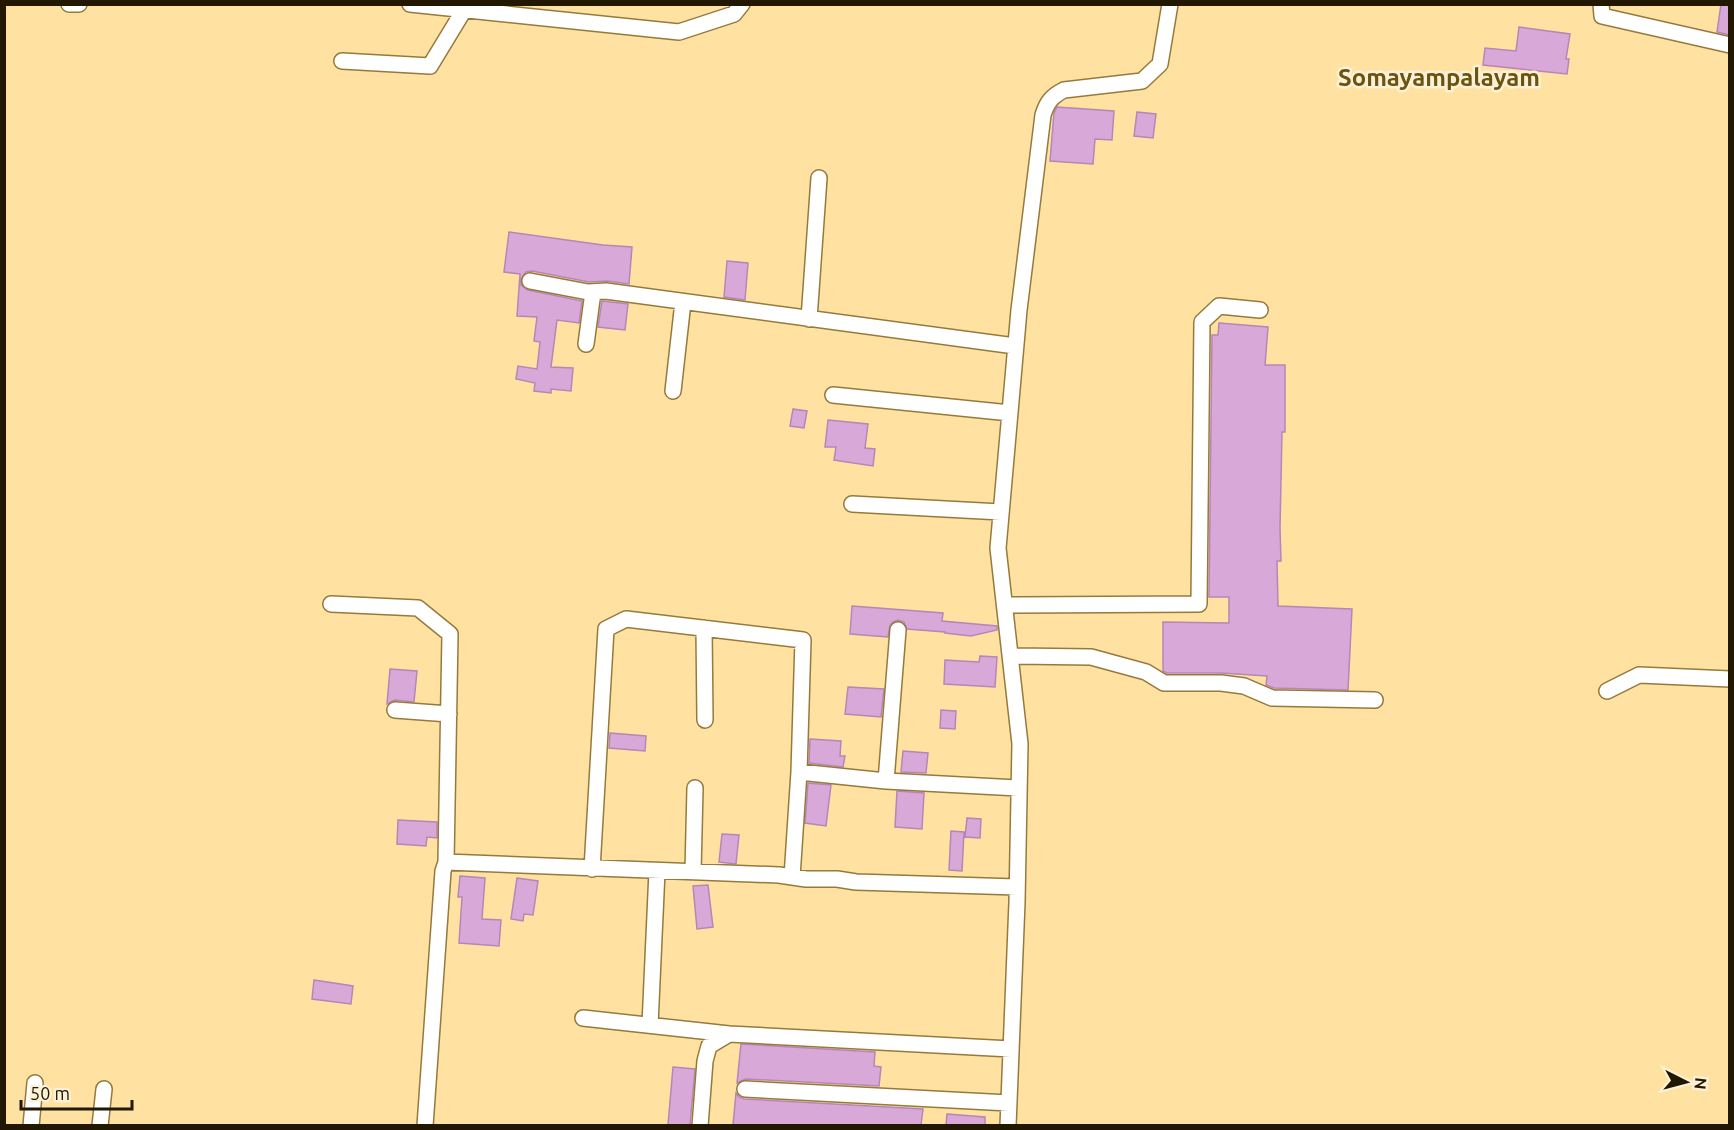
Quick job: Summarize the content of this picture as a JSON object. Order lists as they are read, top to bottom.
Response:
{
  "districts": ["Somayampalayam"],
  "scale_bar": "50 m",
  "north": "right"
}
